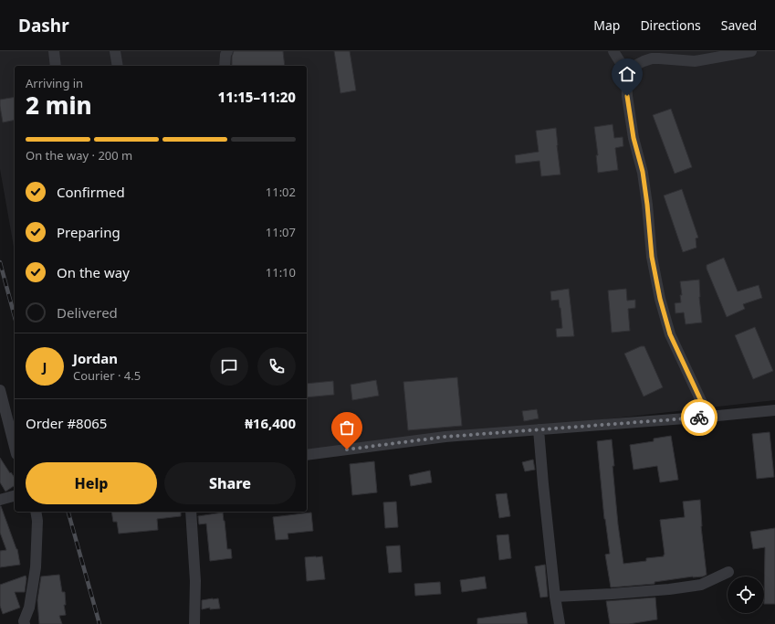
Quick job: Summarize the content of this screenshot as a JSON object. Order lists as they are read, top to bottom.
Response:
{
  "page": {
    "header": "Dashr",
    "nav": ["Map", "Directions", "Saved"],
    "heading": ["2 min", "Arriving in", "11:15–11:20"],
    "panel": [
      "Jordan",
      "Courier · 4.5",
      "Order #8065",
      "₦16,400"
    ],
    "bar": "On the way · 200 m",
    "list": [
      ["Confirmed", "11:02"],
      ["Preparing", "11:07"],
      ["On the way", "11:10"],
      "Delivered"
    ],
    "round": "J",
    "buttons": ["Help", "Share"]
  }
}
